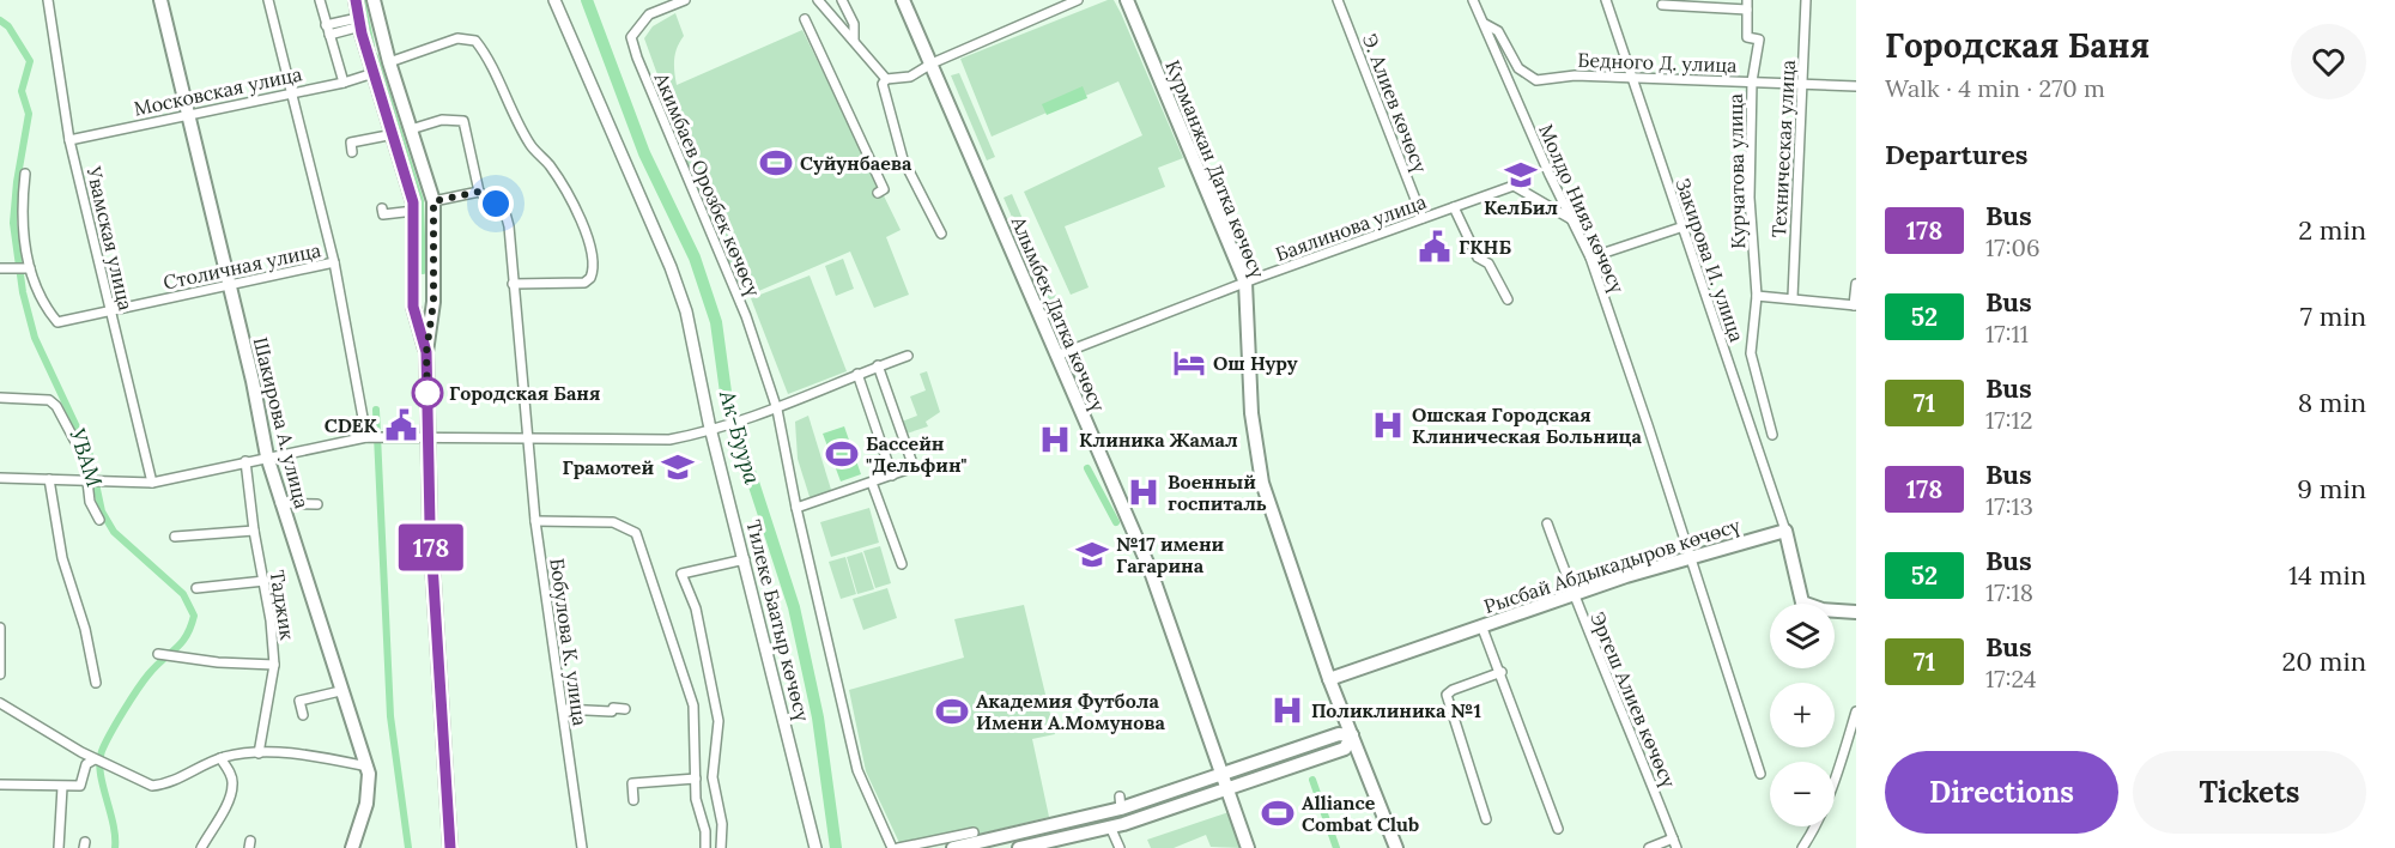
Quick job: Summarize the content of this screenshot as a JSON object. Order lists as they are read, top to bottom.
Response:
{
  "streets": {
    "main road": [
      "Курманжан Датка көчөсү",
      "Алымбек Датка көчөсү",
      "Шакирова А. улица",
      "Рысбай Абдыкадыров көчөсү"
    ],
    "street": [
      "Бедного Д. улица",
      "Московская улица",
      "Э. Алиев көчөсү",
      "Техническая улица",
      "Курчатова улица",
      "Акимбаев Орозбек көчөсү",
      "Молдо Нияз көчөсү",
      "Баялинова улица",
      "Увамская улица",
      "Закирова И. улица",
      "Столичная улица",
      "Таджик",
      "Тилеке Баатыр көчөсү",
      "Бобулова К. улица",
      "Эргеш Алиев көчөсү"
    ]
  },
  "crossings": [
    ["Бедного Д. улица", "Техническая улица"],
    ["Бедного Д. улица", "Курчатова улица"],
    ["Бедного Д. улица", "Молдо Нияз көчөсү"],
    ["Бедного Д. улица", "Закирова И. улица"],
    ["Московская улица", "Увамская улица"],
    ["Московская улица", "Шакирова А. улица"],
    ["Э. Алиев көчөсү", "Баялинова улица"],
    ["Курманжан Датка көчөсү", "Баялинова улица"],
    ["Курманжан Датка көчөсү", "Рысбай Абдыкадыров көчөсү"],
    ["Молдо Нияз көчөсү", "Баялинова улица"],
    ["Молдо Нияз көчөсү", "Рысбай Абдыкадыров көчөсү"],
    ["Баялинова улица", "Алымбек Датка көчөсү"],
    ["Увамская улица", "Столичная улица"],
    ["Закирова И. улица", "Рысбай Абдыкадыров көчөсү"],
    ["Столичная улица", "Шакирова А. улица"],
    ["Рысбай Абдыкадыров көчөсү", "Эргеш Алиев көчөсү"]
  ],
  "water": ["Ак-Буура", "УВАМ"],
  "places": {
    "sports": [
      "Суйунбаева",
      "Бассейн \"Дельфин\"",
      "Академия Футбола Имени А.Момунова",
      "Alliance Combat Club"
    ],
    "school or university": ["КелБил", "Грамотей", "№17 имени Гагарина"],
    "public building": ["ГКНБ", "CDEK"],
    "hotel": ["Ош Нуру"],
    "other": ["Городская Баня"],
    "hospital": [
      "Ошская Городская Клиническая Больница",
      "Клиника Жамал",
      "Военный госпиталь",
      "Поликлиника №1"
    ]
  },
  "lines": ["bus line 178"],
  "page": {
    "on_map": "178",
    "heading": [
      ["Городская Баня", "Walk · 4 min · 270 m"],
      "Departures"
    ],
    "list": [
      {
        "mark": "178",
        "name": "Bus",
        "note": "17:06",
        "value": "2 min"
      },
      {
        "mark": "52",
        "name": "Bus",
        "note": "17:11",
        "value": "7 min"
      },
      {
        "mark": "71",
        "name": "Bus",
        "note": "17:12",
        "value": "8 min"
      },
      {
        "mark": "178",
        "name": "Bus",
        "note": "17:13",
        "value": "9 min"
      },
      {
        "mark": "52",
        "name": "Bus",
        "note": "17:18",
        "value": "14 min"
      },
      {
        "mark": "71",
        "name": "Bus",
        "note": "17:24",
        "value": "20 min"
      }
    ],
    "map_buttons": ["+", "−"],
    "buttons": ["Directions", "Tickets"]
  }
}
